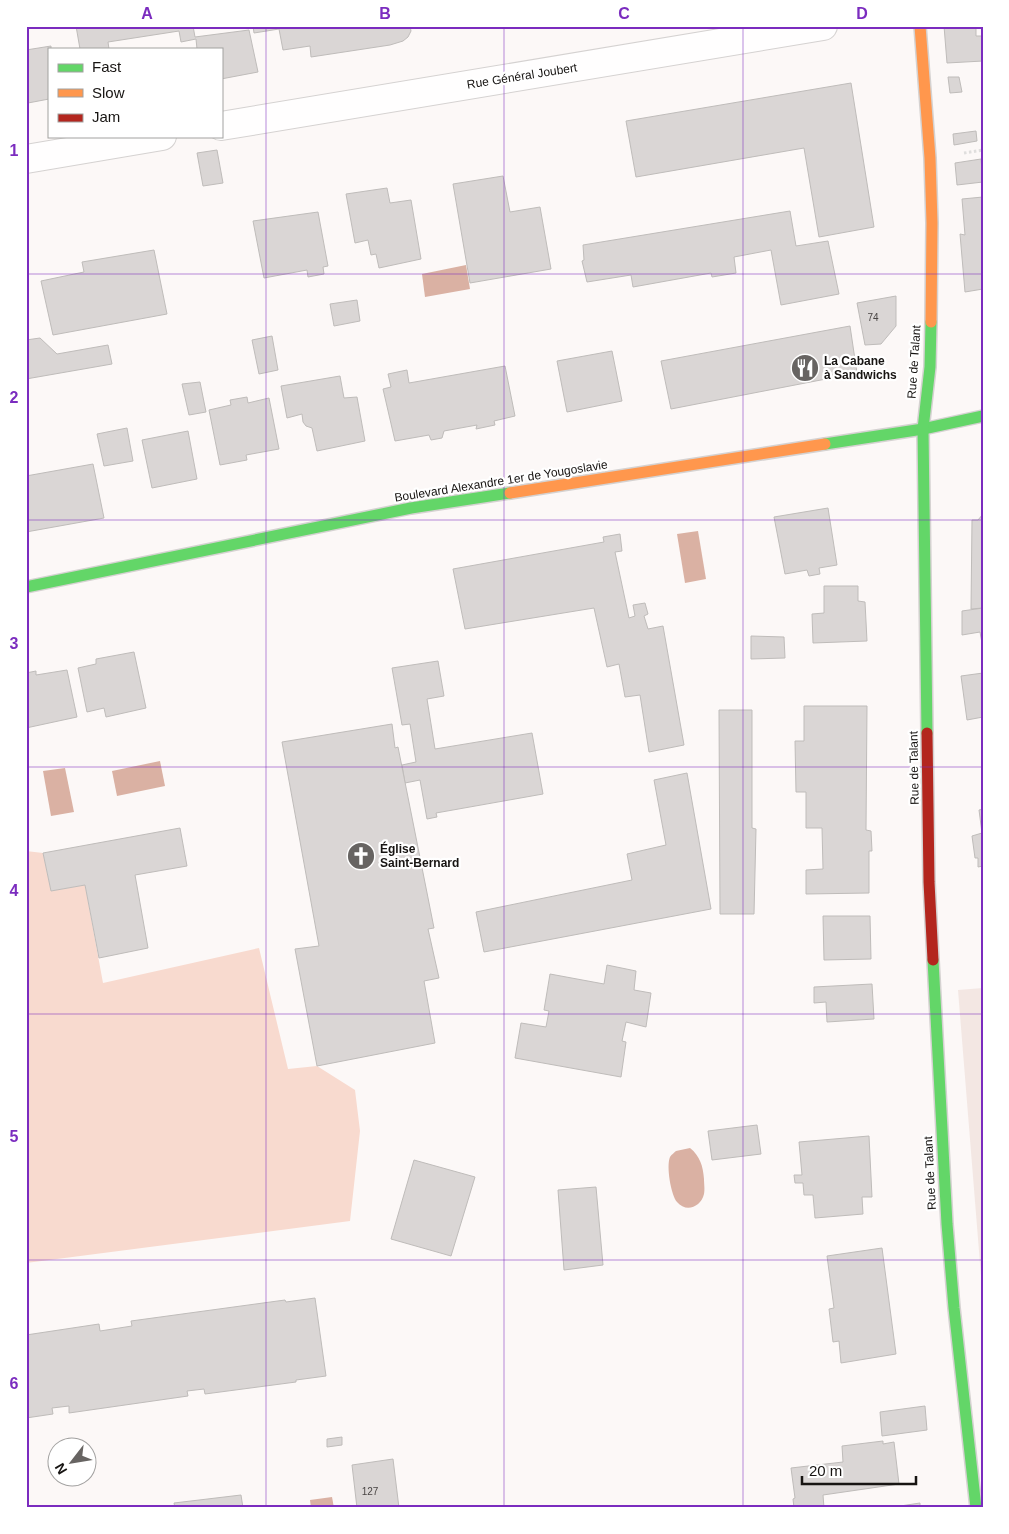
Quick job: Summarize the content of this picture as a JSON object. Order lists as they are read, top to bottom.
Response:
{
  "streets": {
    "street": ["Rue Général Joubert", "Rue de Talant", "Boulevard Alexandre 1er de Yougoslavie"]
  },
  "crossings": [
    ["Rue de Talant", "Boulevard Alexandre 1er de Yougoslavie"]
  ],
  "places": {
    "restaurant": ["La Cabane à Sandwichs"],
    "church": ["Église Saint-Bernard"]
  },
  "house_numbers": ["74", "127"],
  "legend": ["Fast", "Slow", "Jam"],
  "scale_bar": "20 m",
  "north": "bottom left",
  "grid": {
    "columns": [
      "A",
      "B",
      "C",
      "D"
    ],
    "rows": [
      "1",
      "2",
      "3",
      "4",
      "5",
      "6"
    ]
  }
}
